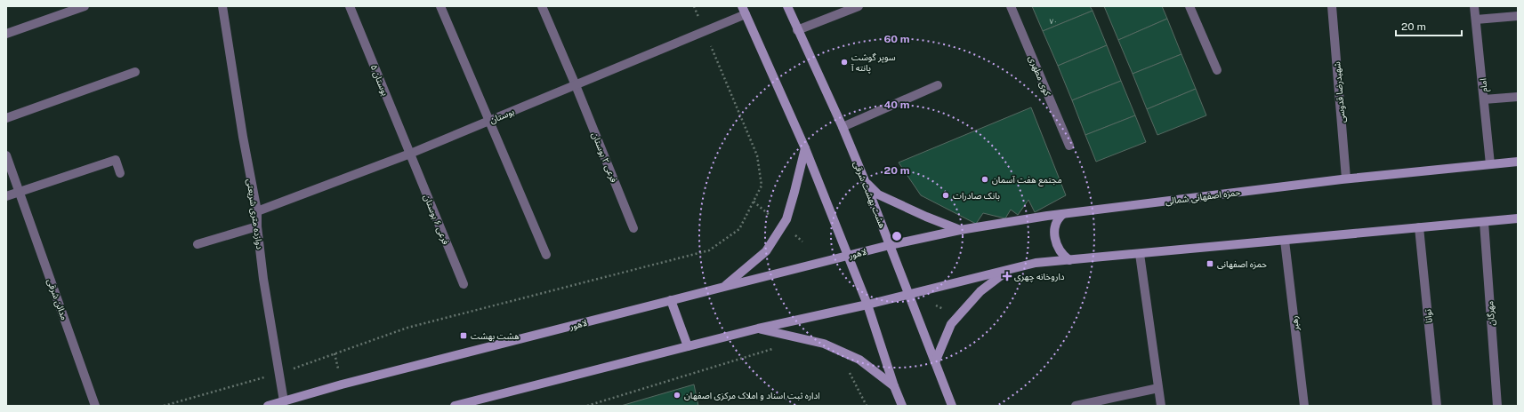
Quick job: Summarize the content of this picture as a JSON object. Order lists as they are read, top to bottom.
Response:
{
  "streets": {
    "main road": ["هشت بهشت شرقی", "حمزه اصفهانی شمالی", "لاهور"],
    "street": [
      "کوی مطهری",
      "بوستان ۵",
      "امام",
      "شهیدرضا قدوسی",
      "بوستان",
      "فرعی ۲ بوستان",
      "دوازده متری شریعتی",
      "فرعی ۶ بوستان",
      "مدائن شرقی",
      "مهرگان",
      "توانا",
      "رهبر"
    ]
  },
  "crossings": [
    ["بوستان ۵", "بوستان"],
    ["بوستان ۵", "فرعی ۶ بوستان"],
    ["امام", "حمزه اصفهانی شمالی"],
    ["شهیدرضا قدوسی", "حمزه اصفهانی شمالی"],
    ["بوستان", "فرعی ۲ بوستان"],
    ["بوستان", "دوازده متری شریعتی"],
    ["بوستان", "فرعی ۶ بوستان"],
    ["هشت بهشت شرقی", "حمزه اصفهانی شمالی"],
    ["هشت بهشت شرقی", "لاهور"],
    ["حمزه اصفهانی شمالی", "لاهور"],
    ["دوازده متری شریعتی", "لاهور"]
  ],
  "places": {
    "other": [
      "سوپر گوشت پانته آ",
      "مجتمع هفت آسمان",
      "بانک صادرات",
      "اداره ثبت اسناد و املاک مرکزی اصفهان"
    ],
    "transit": ["حمزه اصفهانی", "هشت بهشت"],
    "health": ["داروخانه چهری"]
  },
  "house_numbers": ["۷۰"],
  "scale_bar": "20 m",
  "rings": ["60 m", "40 m", "20 m"]
}
